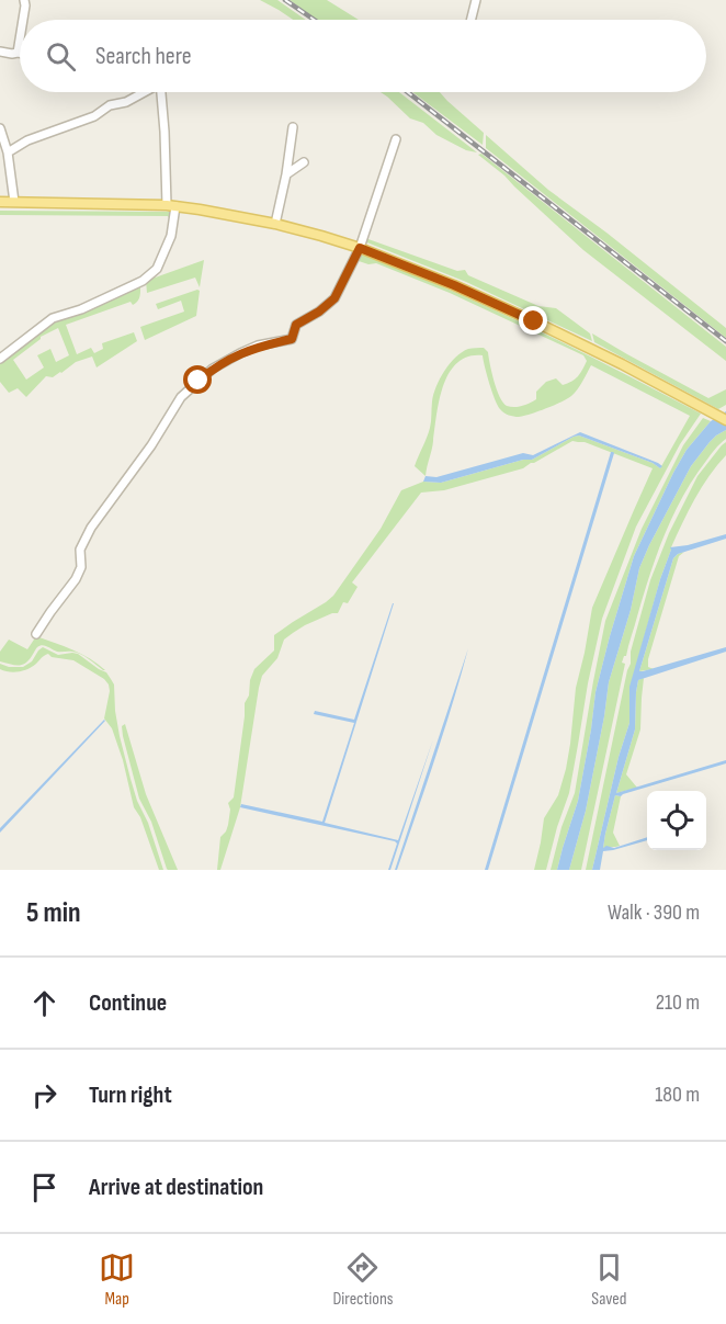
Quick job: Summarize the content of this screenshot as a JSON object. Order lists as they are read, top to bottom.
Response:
{
  "page": {
    "search": "Search here",
    "heading": ["5 min", "Walk · 390 m"],
    "list": [
      ["Continue", "210 m"],
      ["Turn right", "180 m"],
      "Arrive at destination"
    ],
    "nav": ["Map", "Directions", "Saved"]
  }
}
